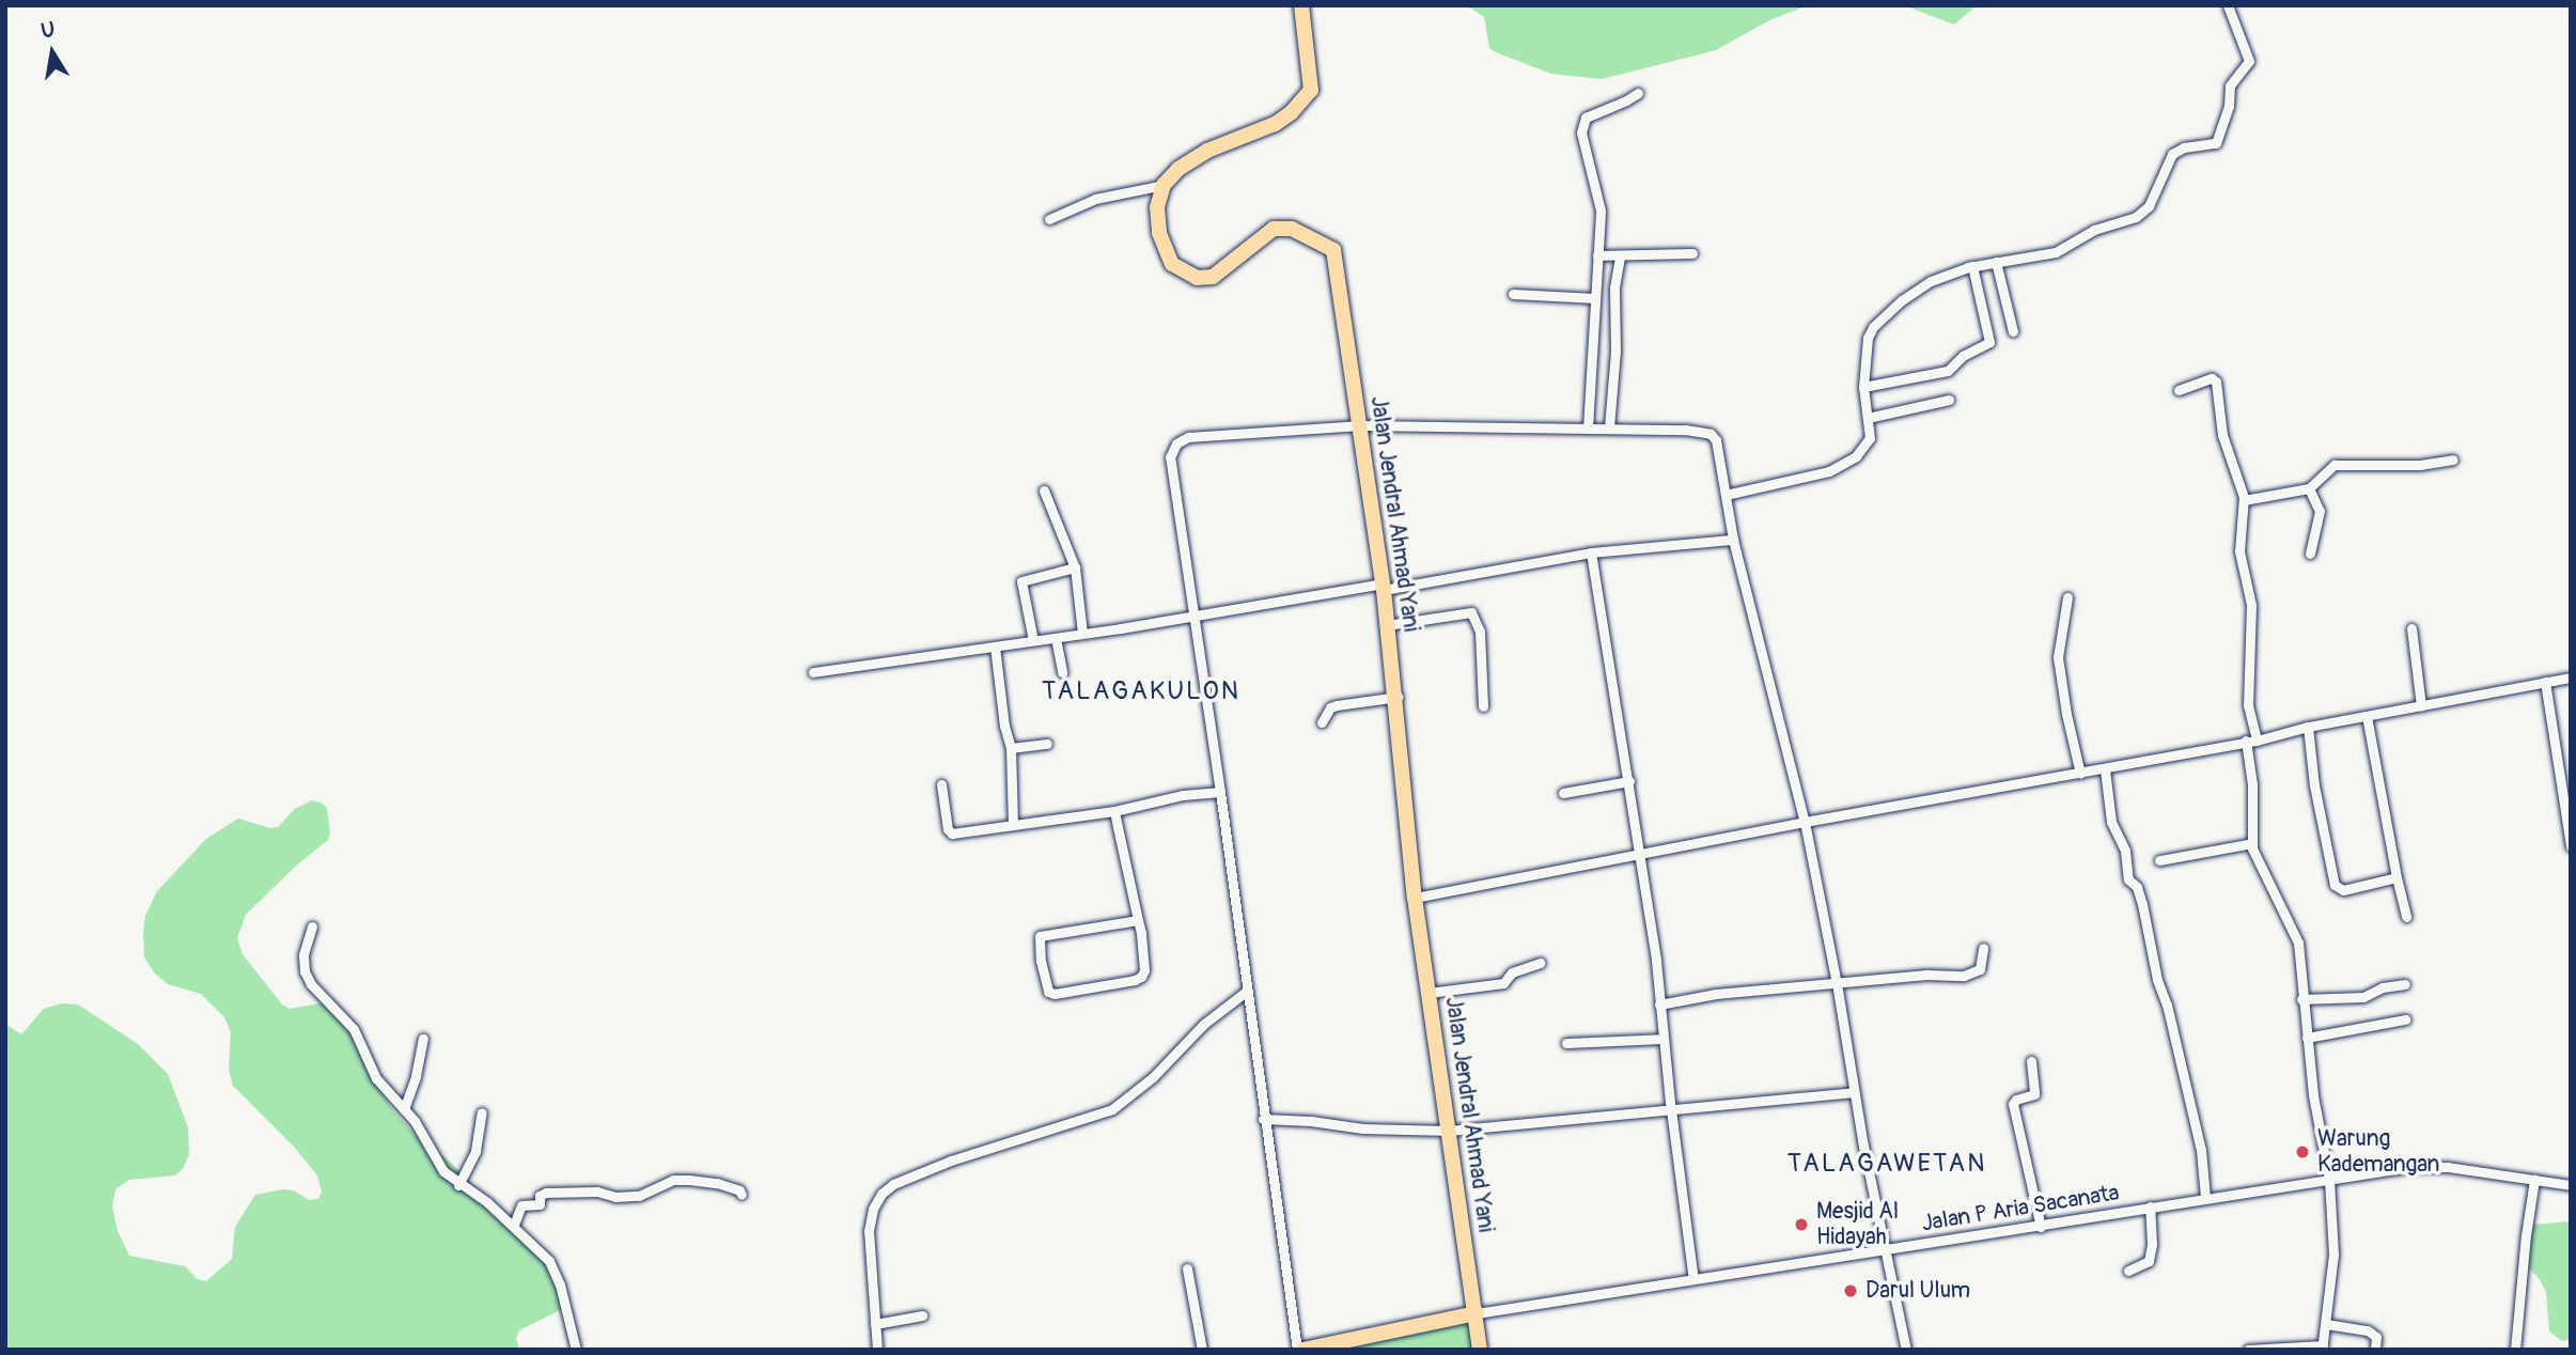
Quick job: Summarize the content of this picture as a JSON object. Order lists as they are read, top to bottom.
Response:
{
  "streets": {
    "main road": ["Jalan Jendral Ahmad Yani"],
    "street": ["Jalan P Aria Sacanata"]
  },
  "crossings": [
    ["Jalan Jendral Ahmad Yani", "Jalan P Aria Sacanata"]
  ],
  "districts": ["TALAGAKULON", "TALAGAWETAN"],
  "places": ["Warung Kademangan", "Mesjid Al Hidayah", "Darul Ulum"],
  "north": "top"
}
